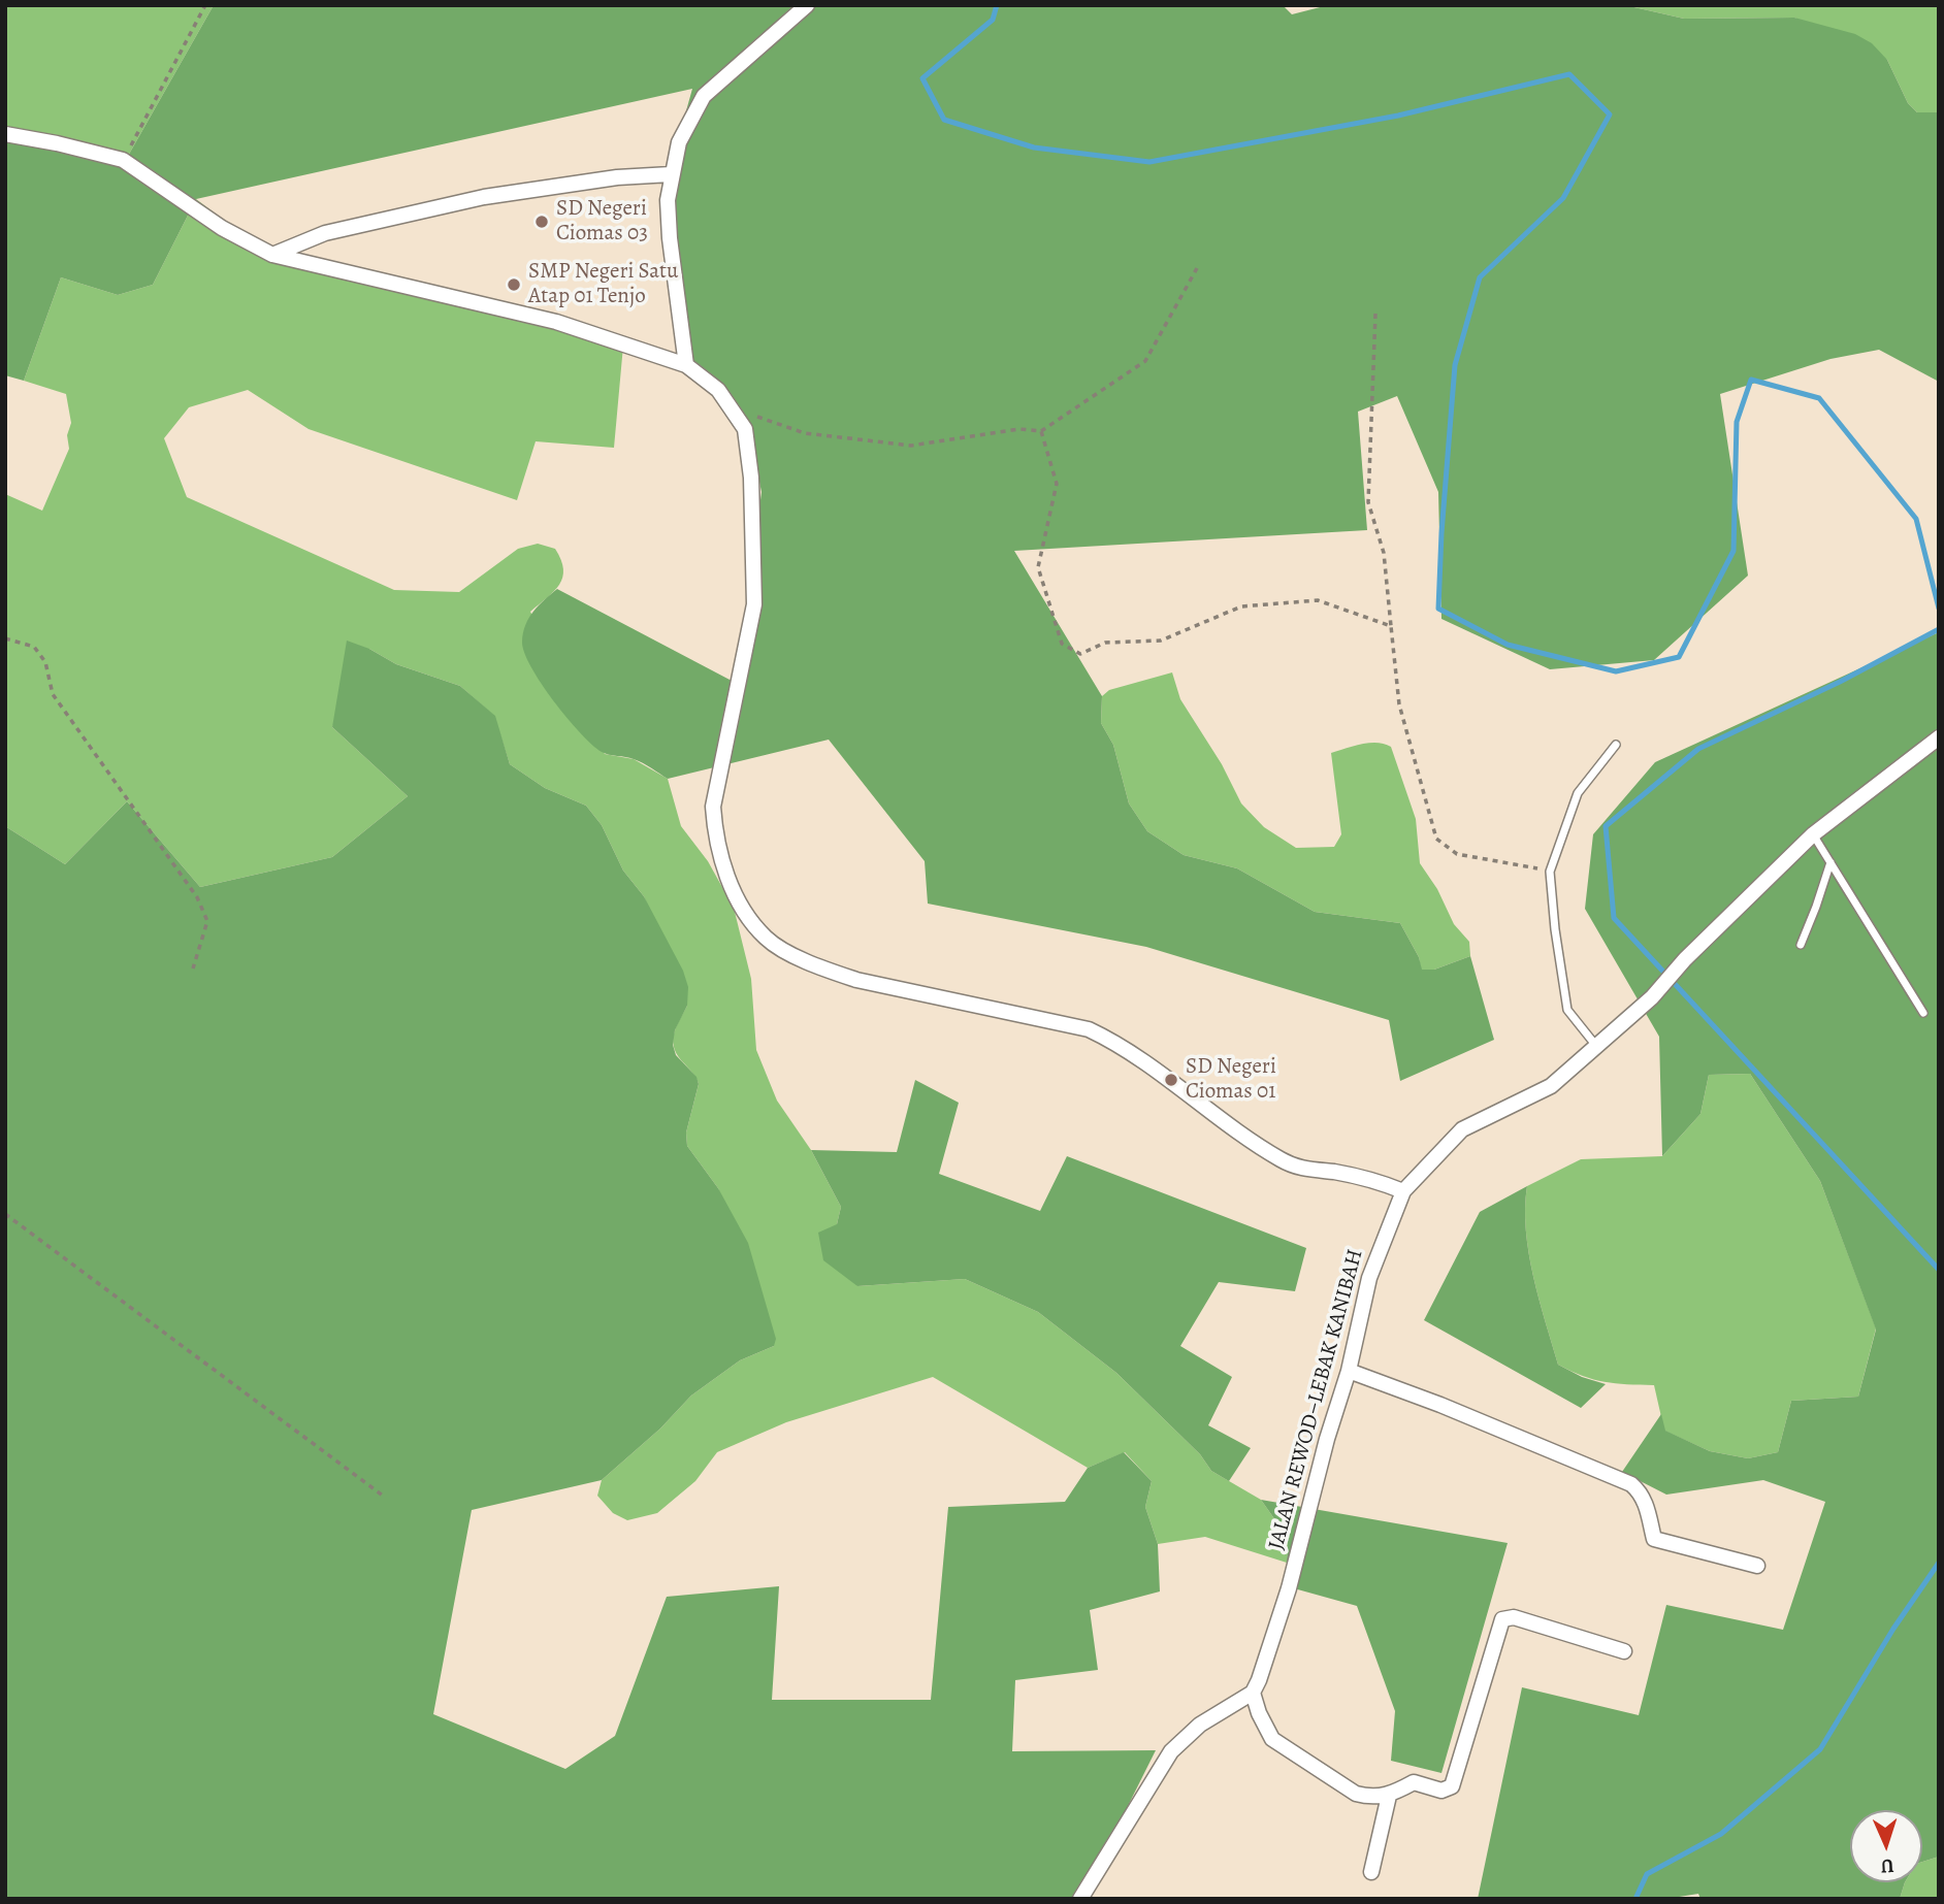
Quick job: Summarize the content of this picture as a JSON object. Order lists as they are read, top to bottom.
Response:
{
  "streets": {
    "street": ["JALAN REWOD–LEBAK KANIBAH"]
  },
  "places": ["SD Negeri Ciomas 03", "SMP Negeri Satu Atap 01 Tenjo", "SD Negeri Ciomas 01"],
  "north": "bottom"
}
